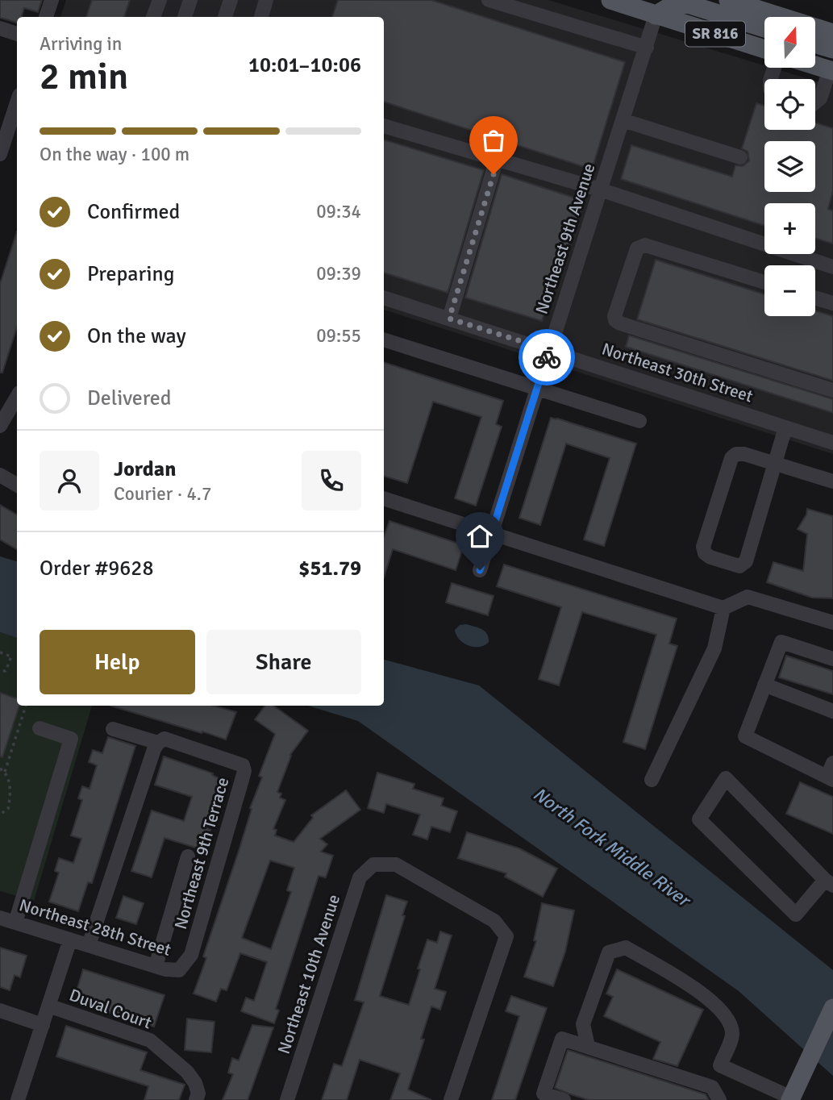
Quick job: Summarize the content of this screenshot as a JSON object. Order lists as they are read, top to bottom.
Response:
{
  "streets": {
    "main road": ["SR 816"],
    "street": [
      "Northeast 9th Avenue",
      "Northeast 30th Street",
      "Northeast 9th Terrace",
      "Northeast 28th Street",
      "Northeast 10th Avenue",
      "Duval Court"
    ]
  },
  "crossings": [
    ["SR 816", "Northeast 9th Avenue"],
    ["Northeast 9th Avenue", "Northeast 30th Street"],
    ["Northeast 9th Terrace", "Northeast 28th Street"]
  ],
  "water": ["North Fork Middle River"],
  "north": "top",
  "page": {
    "map_buttons": ["+", "−"],
    "heading": ["2 min", "Arriving in", "10:01–10:06"],
    "panel": [
      "Jordan",
      "Courier · 4.7",
      "Order #9628",
      "$51.79"
    ],
    "bar": "On the way · 100 m",
    "list": [
      ["Confirmed", "09:34"],
      ["Preparing", "09:39"],
      ["On the way", "09:55"],
      "Delivered"
    ],
    "buttons": ["Help", "Share"]
  }
}
